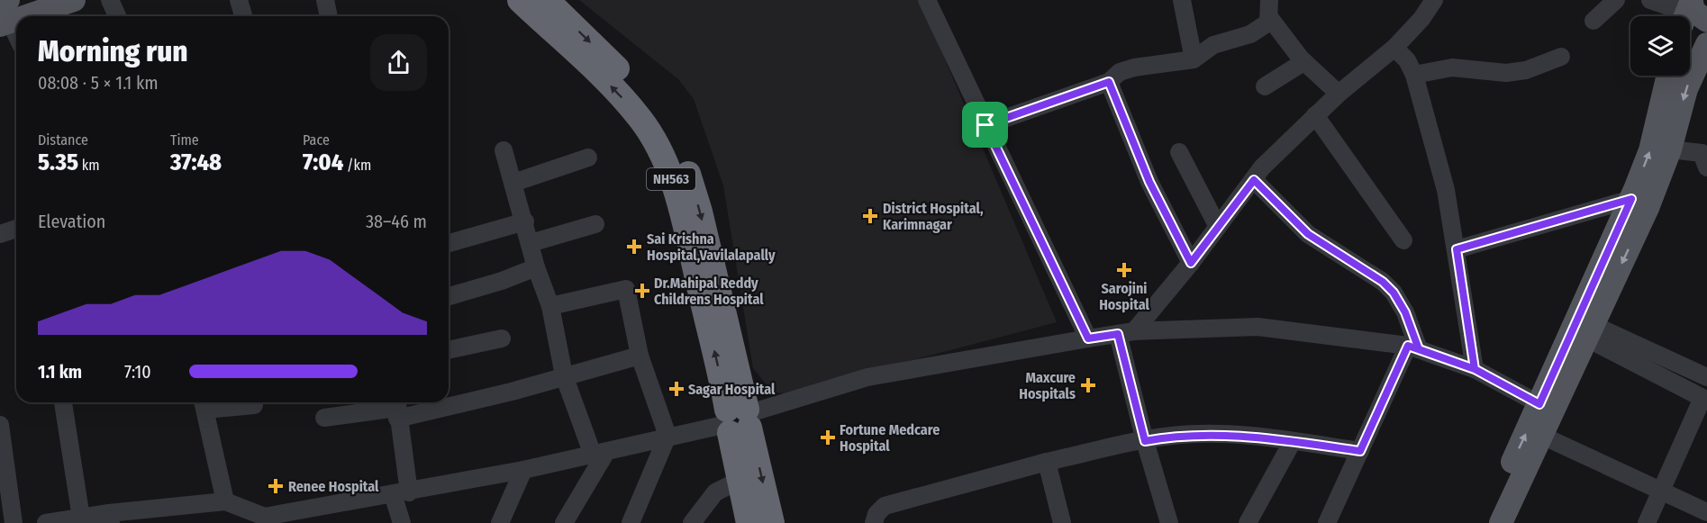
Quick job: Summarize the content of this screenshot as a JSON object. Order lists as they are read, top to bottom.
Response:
{
  "streets": {
    "highway": ["NH563"]
  },
  "places": {
    "health": [
      "District Hospital, Karimnagar",
      "Sai Krishna Hospital,Vavilalapally",
      "Sarojini Hospital",
      "Dr.Mahipal Reddy Childrens Hospital",
      "Maxcure Hospitals",
      "Sagar Hospital",
      "Fortune Medcare Hospital",
      "Renee Hospital"
    ]
  },
  "page": {
    "heading": ["Morning run", "08:08 · 5 × 1.1 km"],
    "stats": [
      ["Distance", "5.35 km"],
      ["Time", "37:48"],
      ["Pace", "7:04 /km"]
    ],
    "chart": ["Elevation", "38–46 m"],
    "list": [
      {
        "name": "1.1 km",
        "note": "7:10"
      }
    ]
  }
}
